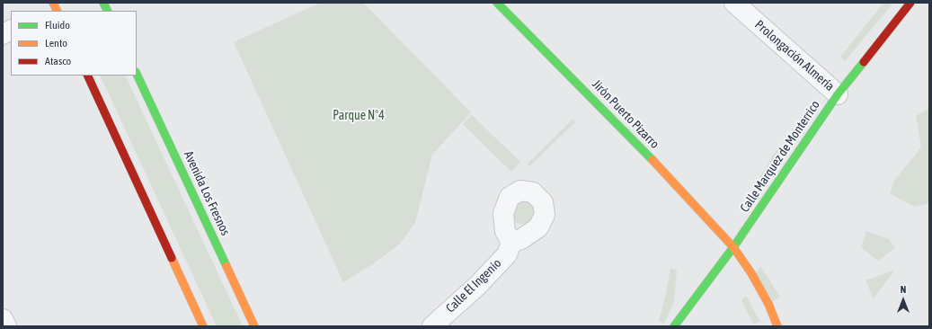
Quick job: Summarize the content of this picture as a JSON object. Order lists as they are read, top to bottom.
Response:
{
  "streets": {
    "street": [
      "Prolongación Almería",
      "Jirón Puerto Pizarro",
      "Calle Marquez de Monterrico",
      "Avenida Los Fresnos",
      "Calle El Ingenio"
    ]
  },
  "crossings": [
    ["Prolongación Almería", "Calle Marquez de Monterrico"],
    ["Jirón Puerto Pizarro", "Calle Marquez de Monterrico"]
  ],
  "parks": ["Parque N°4"],
  "legend": ["Fluido", "Lento", "Atasco"],
  "north": "top"
}
